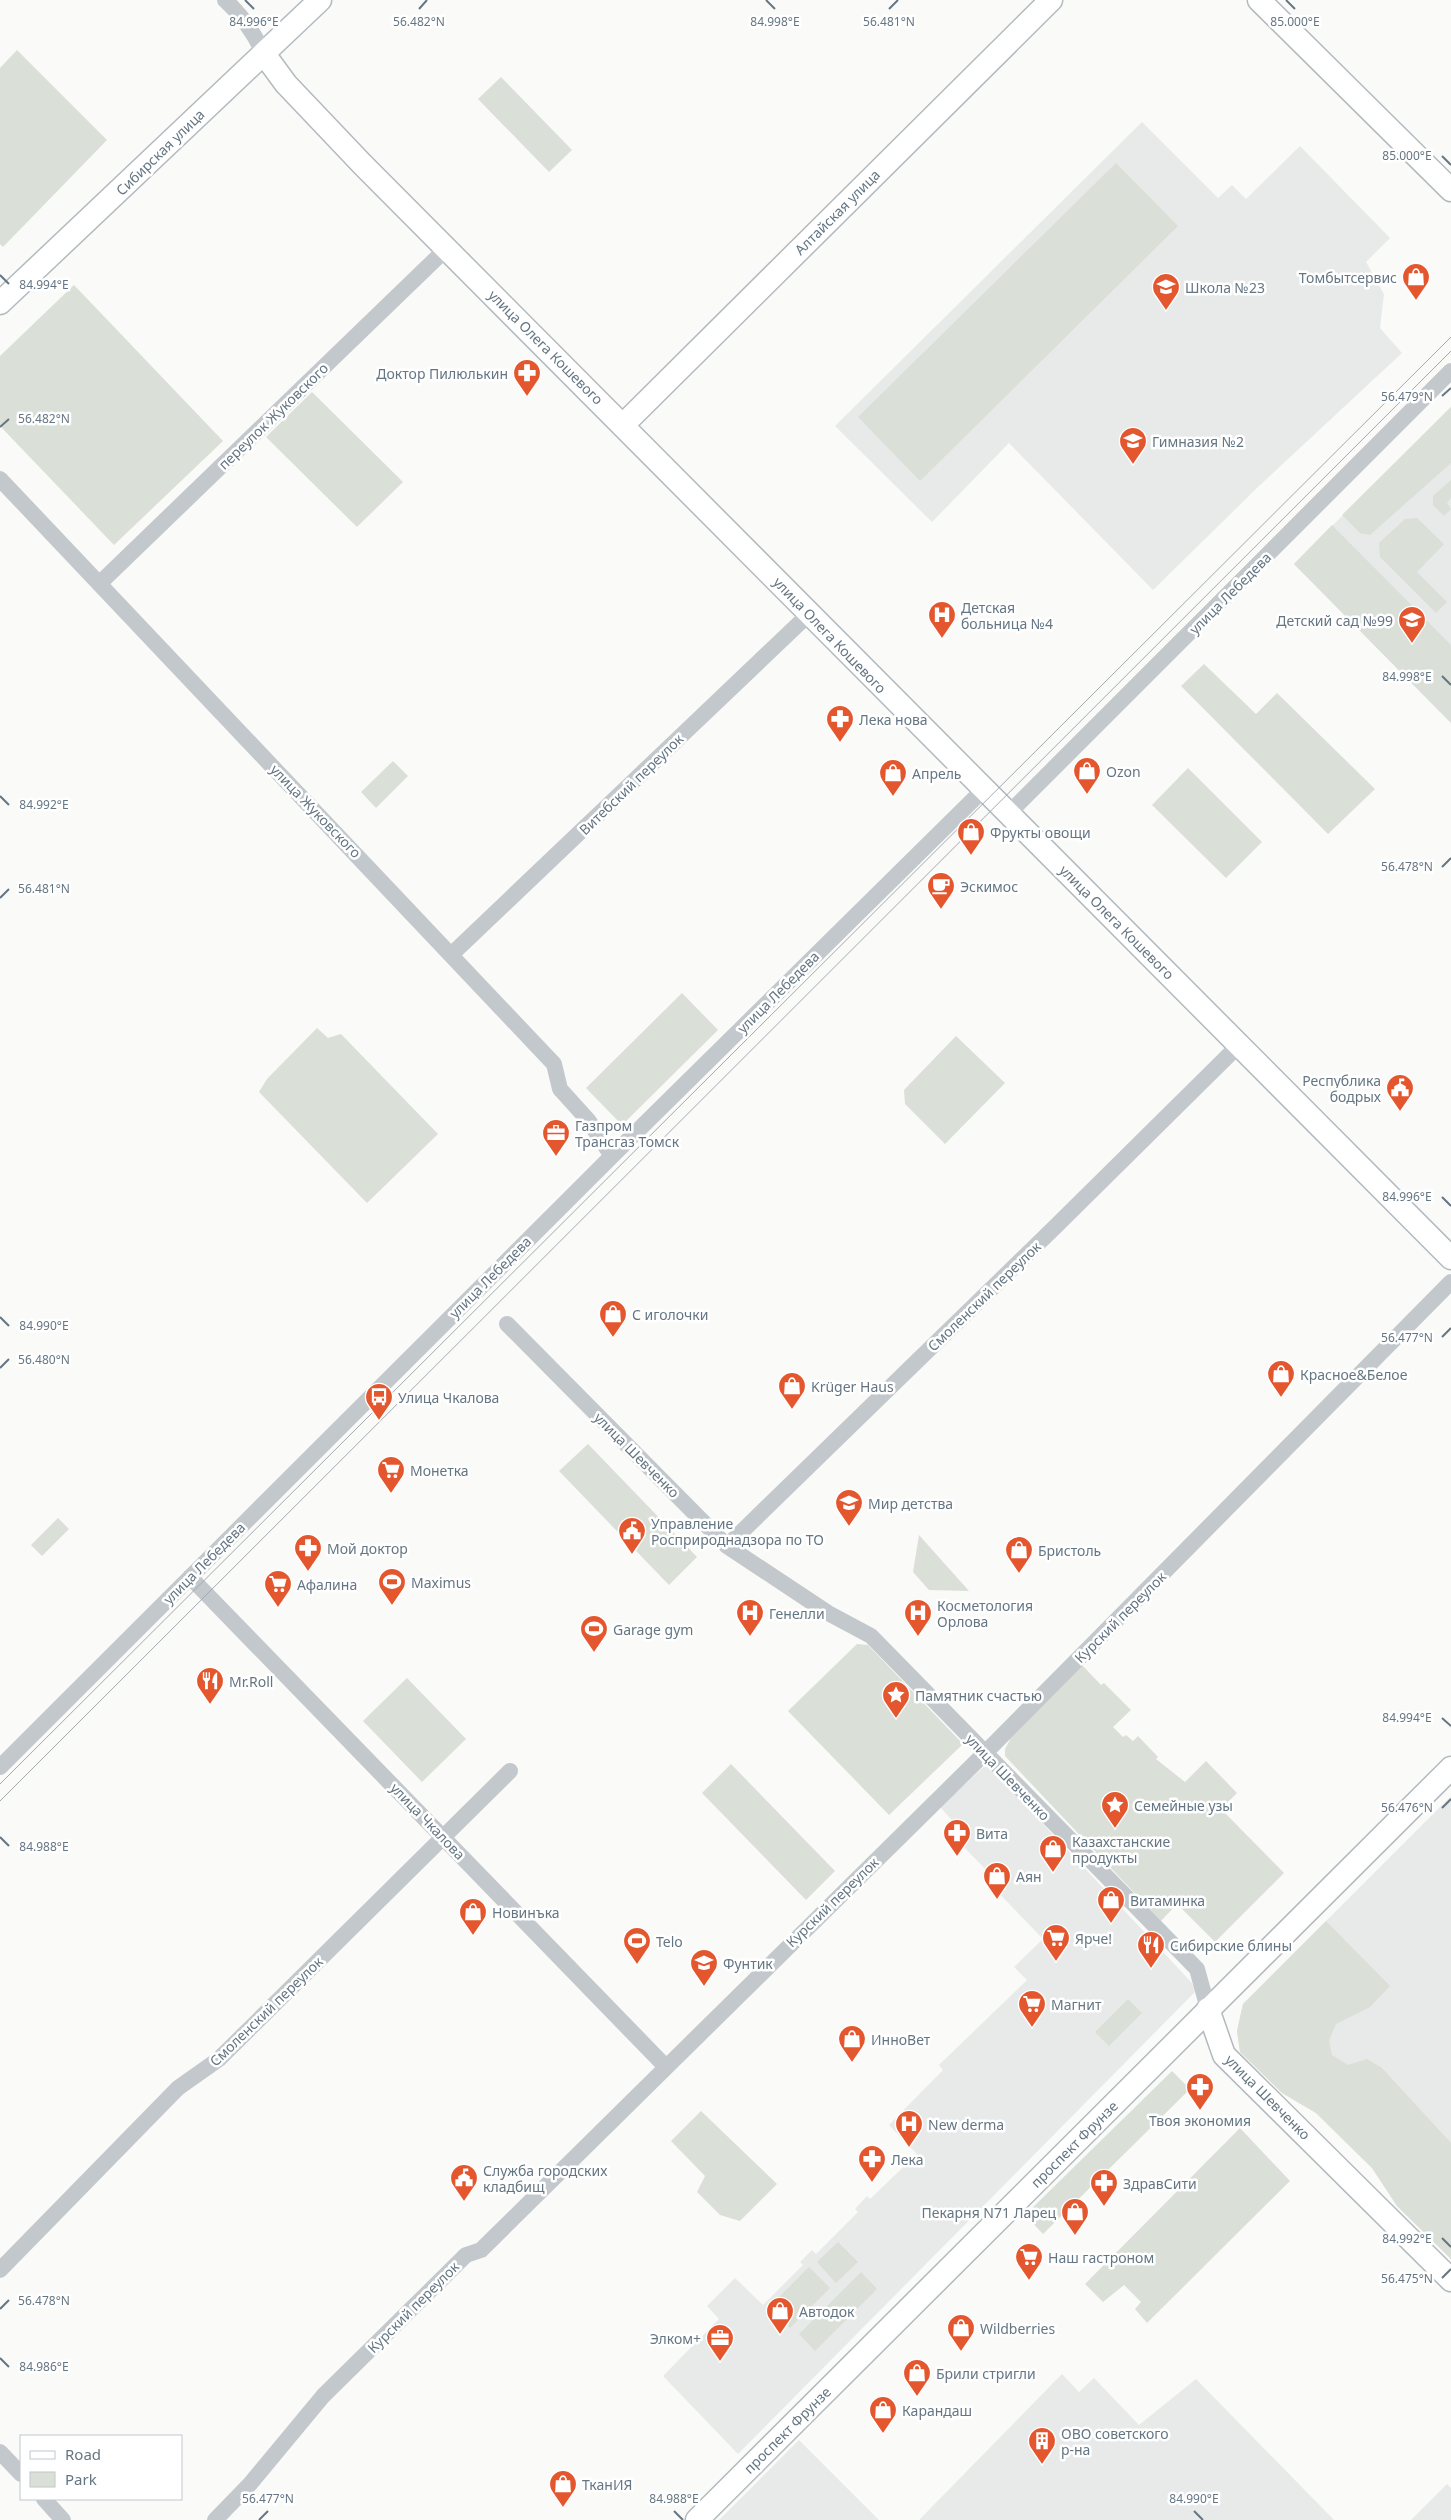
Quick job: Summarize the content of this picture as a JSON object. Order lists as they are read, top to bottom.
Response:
{
  "streets": {
    "street": [
      "Сибирская улица",
      "Алтайская улица",
      "улица Олега Кошевого",
      "переулок Жуковского",
      "улица Лебедева",
      "Витебский переулок",
      "улица Жуковского",
      "Смоленский переулок",
      "улица Шевченко",
      "Курский переулок",
      "улица Чкалова",
      "проспект Фрунзе"
    ]
  },
  "crossings": [
    ["Сибирская улица", "улица Олега Кошевого"],
    ["Алтайская улица", "улица Олега Кошевого"],
    ["улица Олега Кошевого", "переулок Жуковского"],
    ["улица Олега Кошевого", "улица Лебедева"],
    ["улица Олега Кошевого", "Витебский переулок"],
    ["улица Олега Кошевого", "Смоленский переулок"],
    ["переулок Жуковского", "улица Жуковского"],
    ["улица Лебедева", "улица Жуковского"],
    ["улица Лебедева", "улица Чкалова"],
    ["Витебский переулок", "улица Жуковского"],
    ["Смоленский переулок", "улица Шевченко"],
    ["Смоленский переулок", "улица Чкалова"],
    ["улица Шевченко", "Курский переулок"],
    ["улица Шевченко", "проспект Фрунзе"],
    ["Курский переулок", "улица Чкалова"]
  ],
  "places": {
    "shop": [
      "Томбытсервис",
      "Ozon",
      "Апрель",
      "Фрукты овощи",
      "С иголочки",
      "Красное&Белое",
      "Krüger Haus",
      "Бристоль",
      "Казахстанские продукты",
      "Аян",
      "Витаминка",
      "Новинъка",
      "ИнноВет",
      "Пекарня N71 Ларец",
      "Автодок",
      "Wildberries",
      "Брили стригли",
      "Карандаш",
      "ТканИЯ"
    ],
    "school or university": [
      "Школа №23",
      "Гимназия №2",
      "Детский сад №99",
      "Мир детства",
      "Фунтик"
    ],
    "pharmacy": [
      "Доктор Пилюлькин",
      "Лека нова",
      "Мой доктор",
      "Вита",
      "Твоя экономия",
      "Лека",
      "ЗдравСити"
    ],
    "hospital": [
      "Детская больница №4",
      "Генелли",
      "Косметология Орлова",
      "New derma"
    ],
    "cafe": ["Эскимос"],
    "public building": ["Республика бодрых", "Управление Росприроднадзора по ТО", "Служба городских кладбищ"],
    "office": ["Газпром Трансгаз Томск", "Элком+"],
    "bus stop": ["Улица Чкалова"],
    "supermarket": [
      "Монетка",
      "Афалина",
      "Ярче!",
      "Магнит",
      "Наш гастроном"
    ],
    "sports": ["Maximus", "Garage gym", "Telo"],
    "restaurant": ["Mr.Roll", "Сибирские блины"],
    "place": ["Памятник счастью", "Семейные узы"],
    "building": ["ОВО советского р-на"]
  },
  "legend": ["Road", "Park"],
  "coordinates": [
    "85.000°E",
    "84.996°E",
    "56.482°N",
    "84.998°E",
    "56.481°N",
    "84.994°E",
    "56.479°N",
    "84.992°E",
    "56.478°N",
    "84.990°E",
    "56.477°N",
    "56.480°N",
    "56.476°N",
    "84.988°E",
    "56.475°N",
    "84.986°E"
  ]
}
